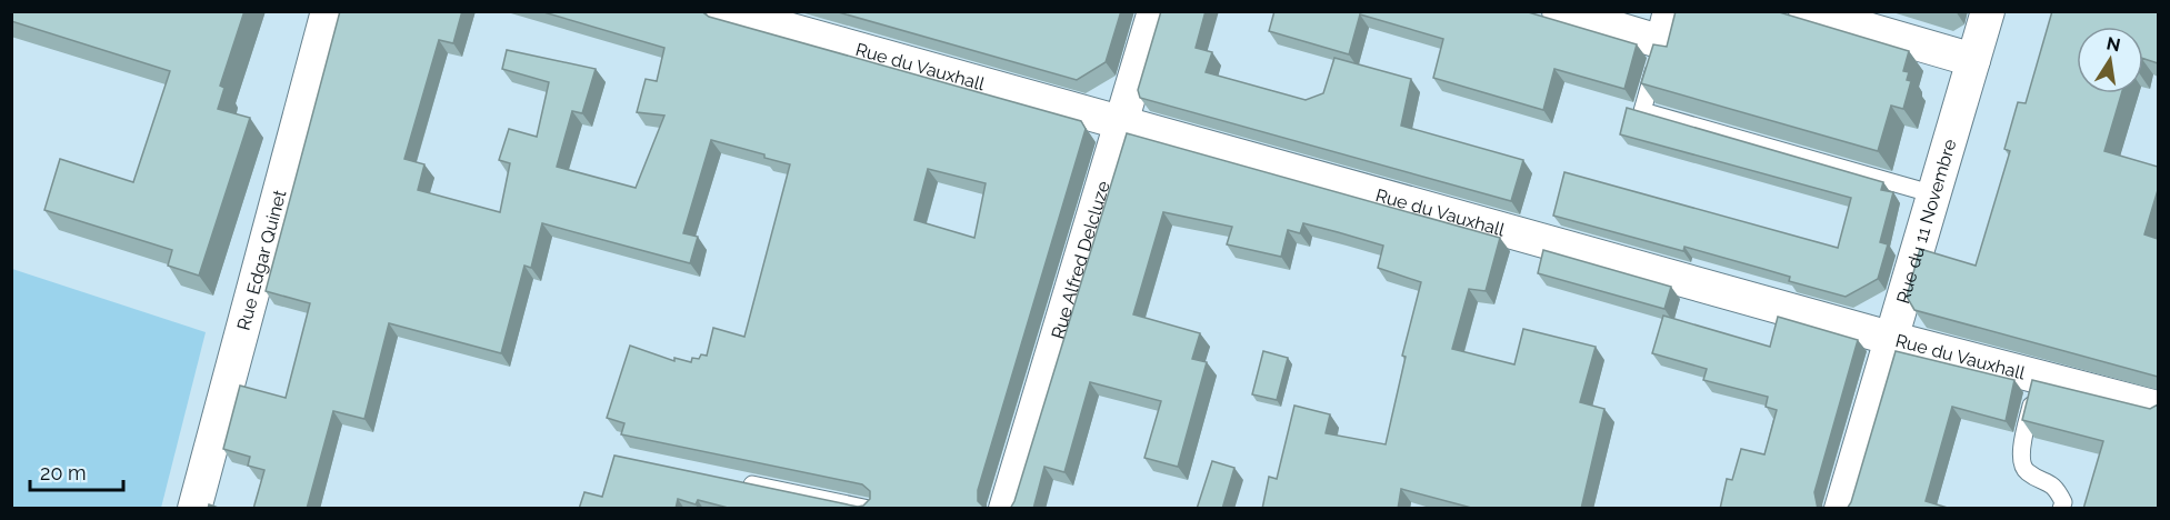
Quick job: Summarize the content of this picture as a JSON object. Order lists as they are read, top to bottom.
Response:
{
  "streets": {
    "street": [
      "Rue du Vauxhall",
      "Rue du 11 Novembre",
      "Rue Edgar Quinet",
      "Rue Alfred Delcluze"
    ]
  },
  "crossings": [
    ["Rue du Vauxhall", "Rue du 11 Novembre"],
    ["Rue du Vauxhall", "Rue Alfred Delcluze"]
  ],
  "scale_bar": "20 m",
  "north": "top"
}
